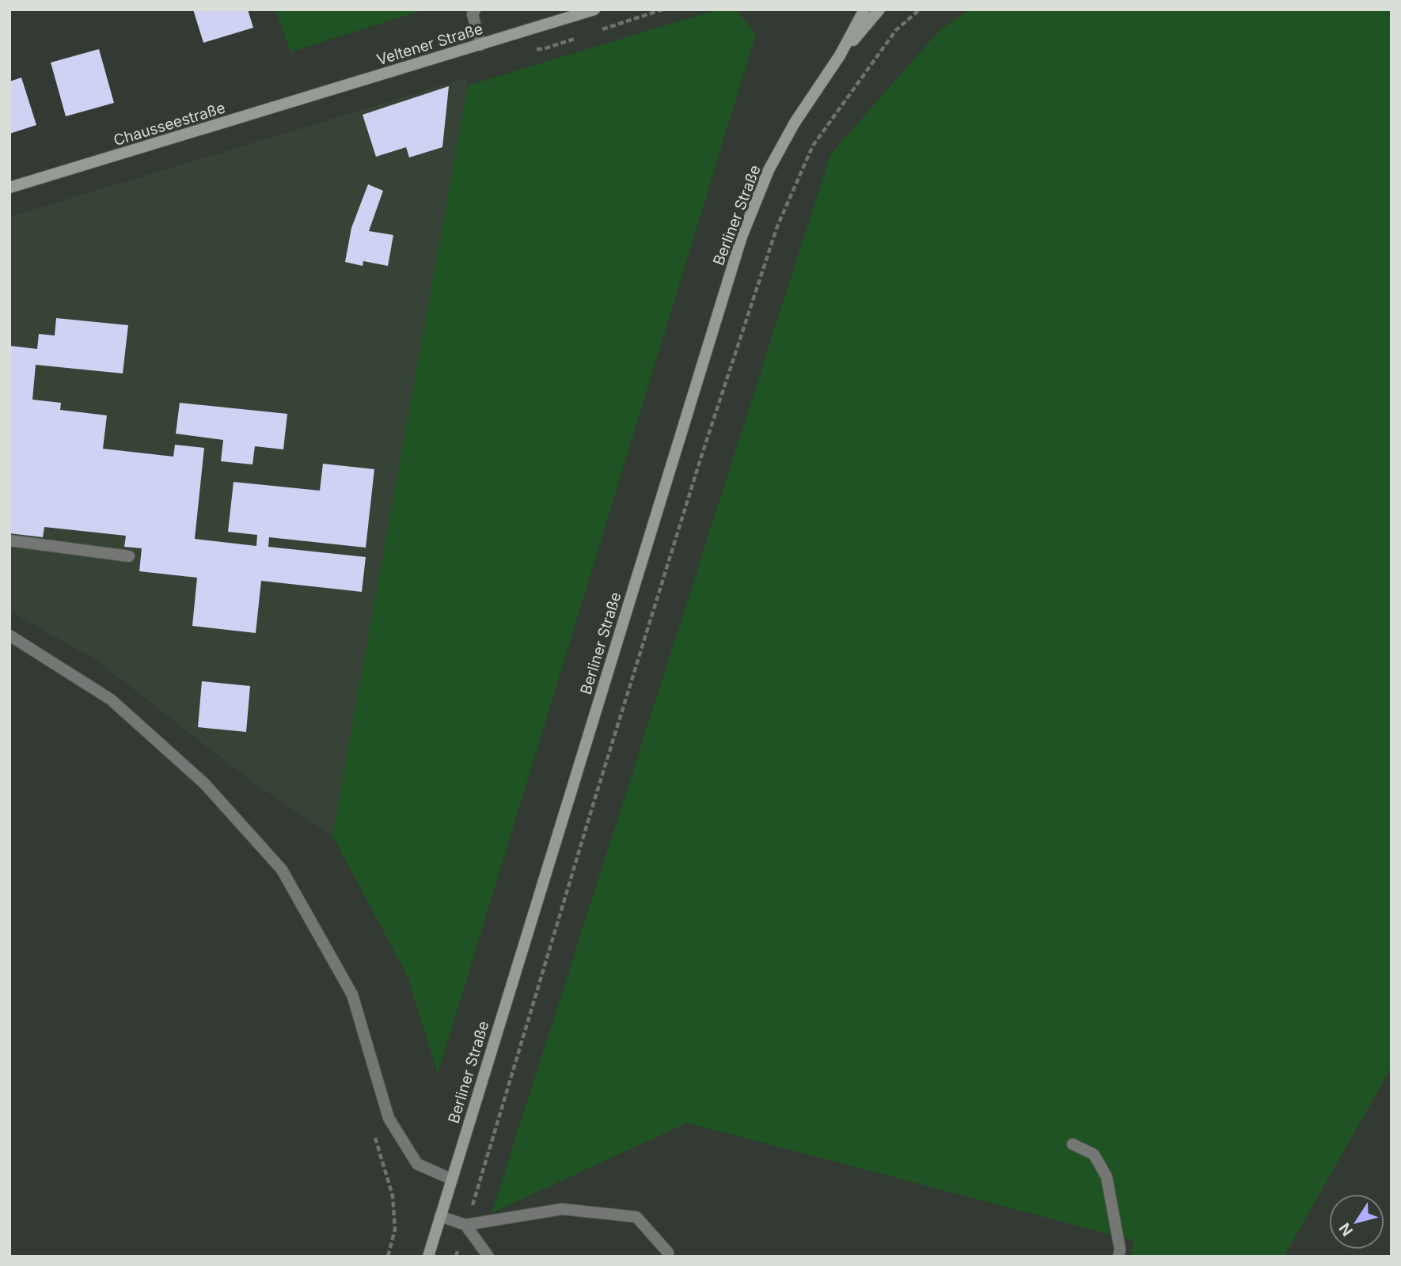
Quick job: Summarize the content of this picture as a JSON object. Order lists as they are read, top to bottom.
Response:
{
  "streets": {
    "main road": ["Veltener Straße", "Chausseestraße", "Berliner Straße"]
  },
  "crossings": [
    ["Veltener Straße", "Chausseestraße"]
  ],
  "north": "bottom left"
}
